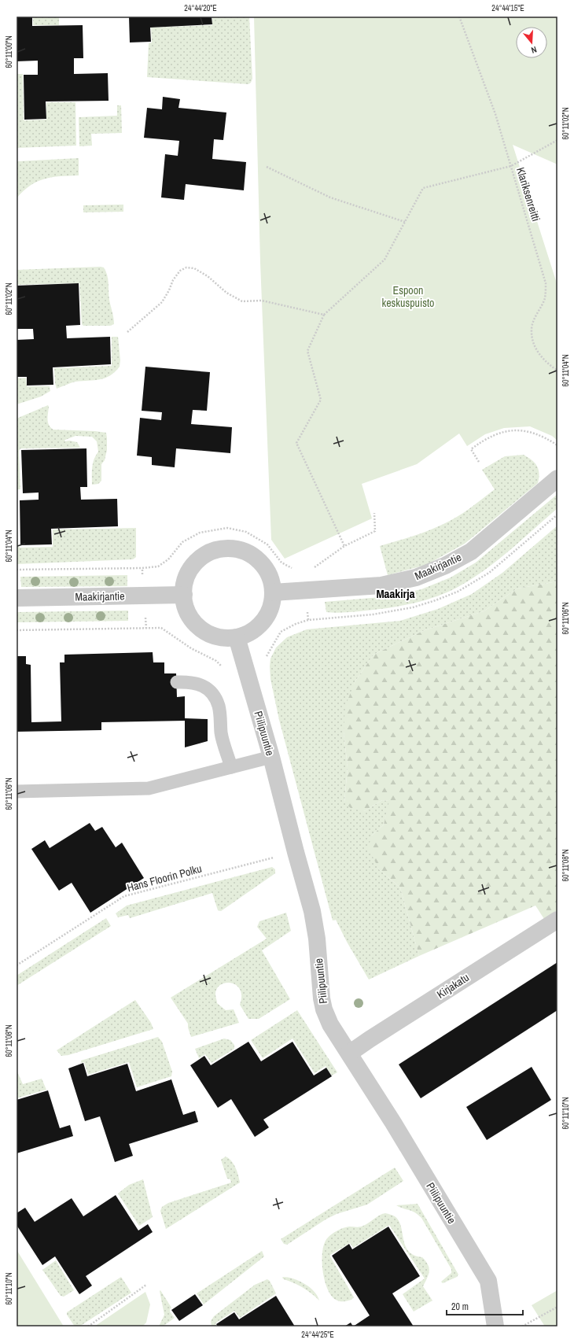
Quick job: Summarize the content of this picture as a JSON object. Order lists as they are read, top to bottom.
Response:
{
  "streets": {
    "street": ["Maakirjantie", "Piilipuuntie", "Kirjakatu"],
    "path": ["Klariksenreitti", "Hans Floorin Polku"]
  },
  "crossings": [
    ["Maakirjantie", "Piilipuuntie"],
    ["Piilipuuntie", "Hans Floorin Polku"],
    ["Piilipuuntie", "Kirjakatu"]
  ],
  "districts": ["Maakirja"],
  "parks": ["Espoon keskuspuisto"],
  "scale_bar": "20 m",
  "north": "bottom",
  "coordinates": [
    "24°44'20\"E",
    "24°44'15\"E",
    "60°11'00\"N",
    "60°11'02\"N",
    "60°11'04\"N",
    "60°11'06\"N",
    "60°11'08\"N",
    "60°11'10\"N",
    "24°44'25\"E"
  ]
}
